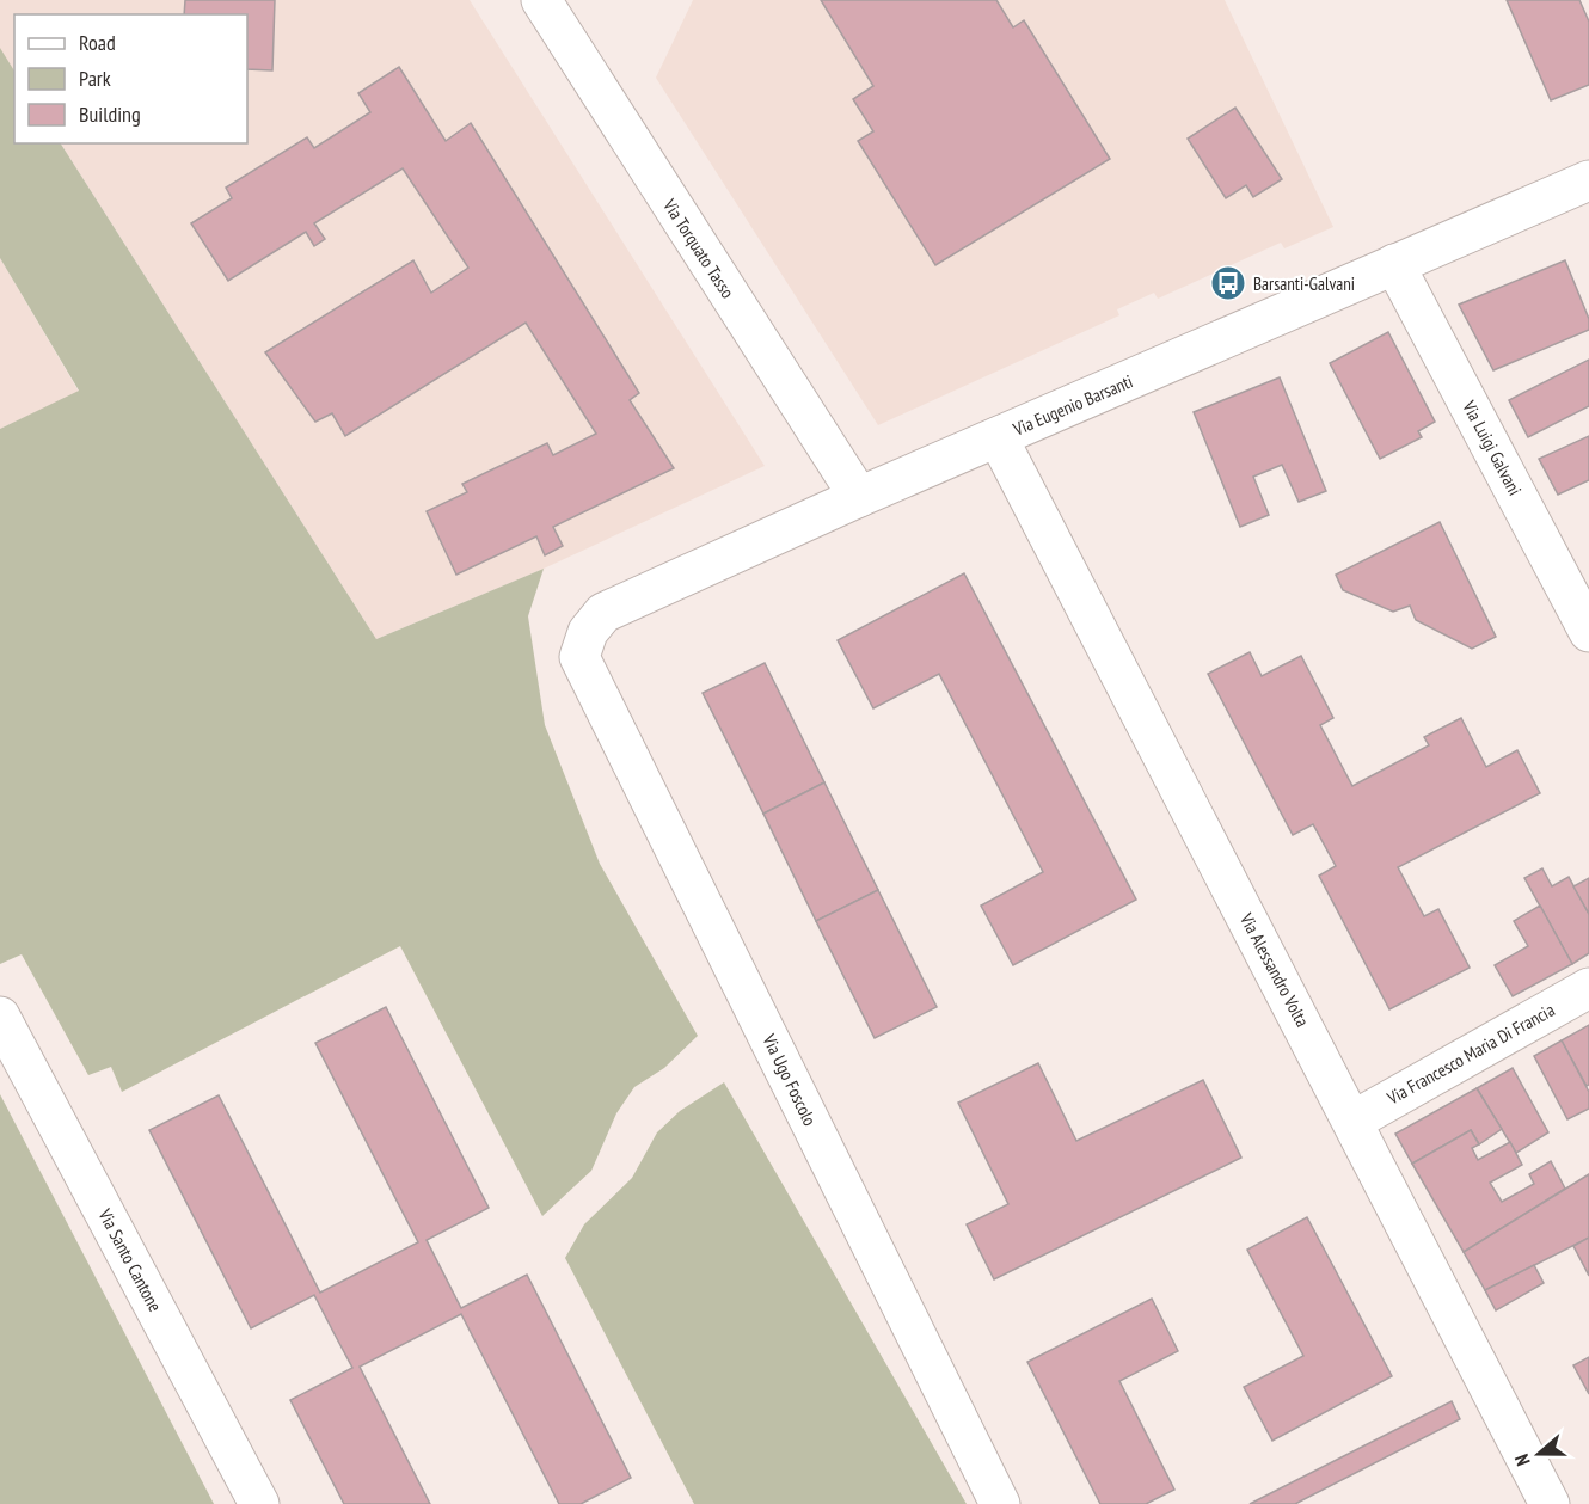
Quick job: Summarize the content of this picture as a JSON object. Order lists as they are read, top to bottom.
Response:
{
  "streets": {
    "street": [
      "Via Torquato Tasso",
      "Via Eugenio Barsanti",
      "Via Luigi Galvani",
      "Via Alessandro Volta",
      "Via Francesco Maria Di Francia",
      "Via Ugo Foscolo",
      "Via Santo Cantone"
    ]
  },
  "crossings": [
    ["Via Torquato Tasso", "Via Eugenio Barsanti"],
    ["Via Eugenio Barsanti", "Via Luigi Galvani"],
    ["Via Eugenio Barsanti", "Via Alessandro Volta"],
    ["Via Eugenio Barsanti", "Via Ugo Foscolo"],
    ["Via Alessandro Volta", "Via Francesco Maria Di Francia"]
  ],
  "places": {
    "bus stop": ["Barsanti-Galvani"]
  },
  "legend": ["Road", "Park", "Building"],
  "north": "left"
}
